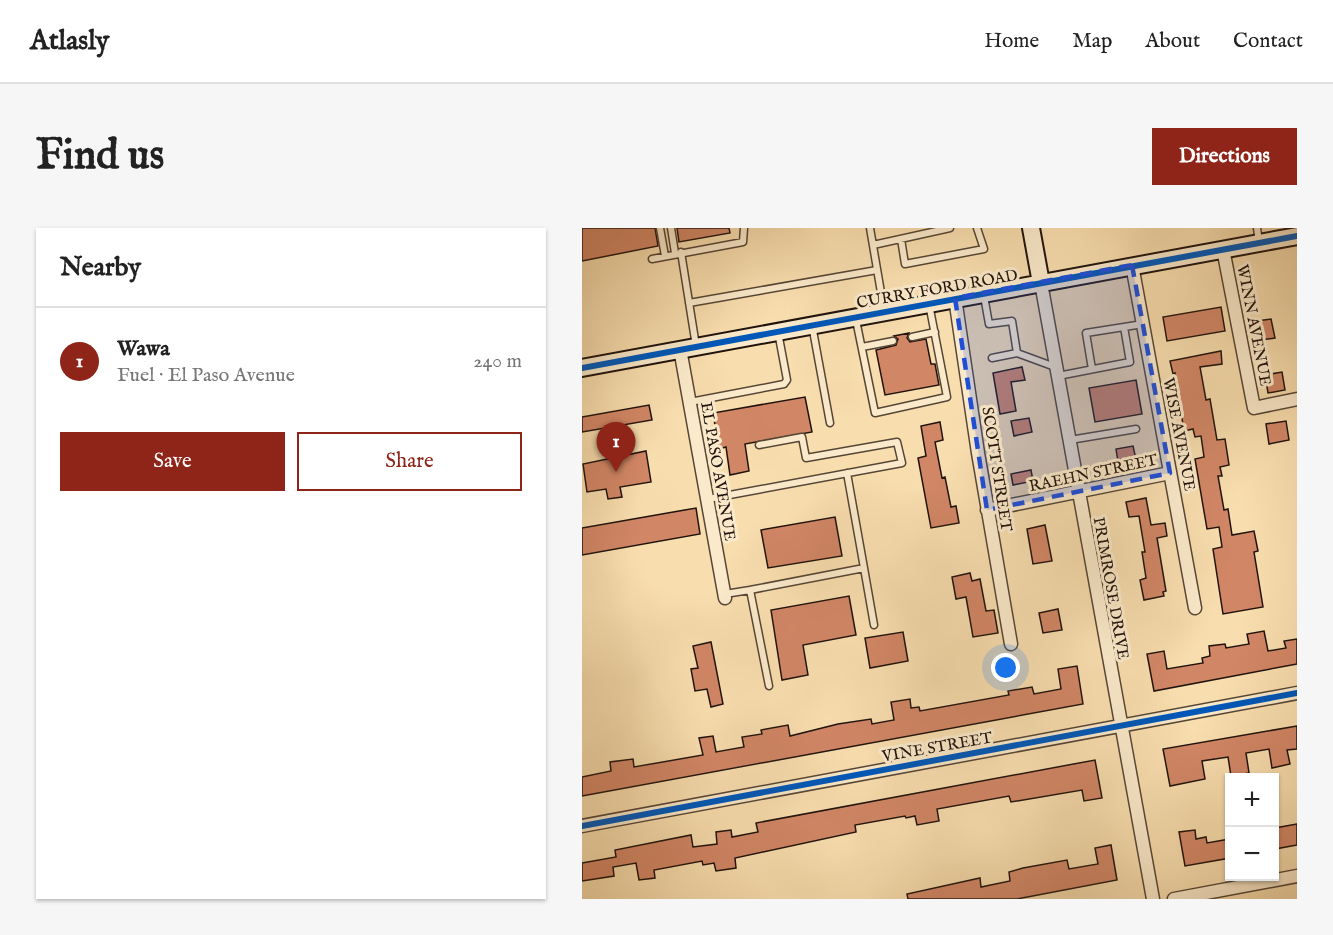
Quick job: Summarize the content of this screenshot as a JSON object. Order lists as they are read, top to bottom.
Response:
{
  "streets": {
    "street": [
      "CURRY FORD ROAD",
      "WINN AVENUE",
      "WISE AVENUE",
      "SCOTT STREET",
      "EL PASO AVENUE",
      "RAEHN STREET",
      "PRIMROSE DRIVE",
      "VINE STREET"
    ]
  },
  "crossings": [
    ["CURRY FORD ROAD", "WINN AVENUE"],
    ["CURRY FORD ROAD", "WISE AVENUE"],
    ["CURRY FORD ROAD", "SCOTT STREET"],
    ["CURRY FORD ROAD", "EL PASO AVENUE"],
    ["CURRY FORD ROAD", "PRIMROSE DRIVE"],
    ["WISE AVENUE", "RAEHN STREET"],
    ["SCOTT STREET", "RAEHN STREET"],
    ["RAEHN STREET", "PRIMROSE DRIVE"],
    ["PRIMROSE DRIVE", "VINE STREET"]
  ],
  "page": {
    "header": "Atlasly",
    "nav": [
      "Home",
      "Map",
      "About",
      "Contact"
    ],
    "buttons": [
      "Directions",
      ["Save", "Share"]
    ],
    "title": "Find us",
    "heading": "Nearby",
    "list": [
      {
        "mark": "1",
        "name": "Wawa",
        "note": "Fuel · El Paso Avenue",
        "value": "240 m"
      }
    ],
    "pins": "1",
    "map_buttons": ["+", "−"]
  }
}
